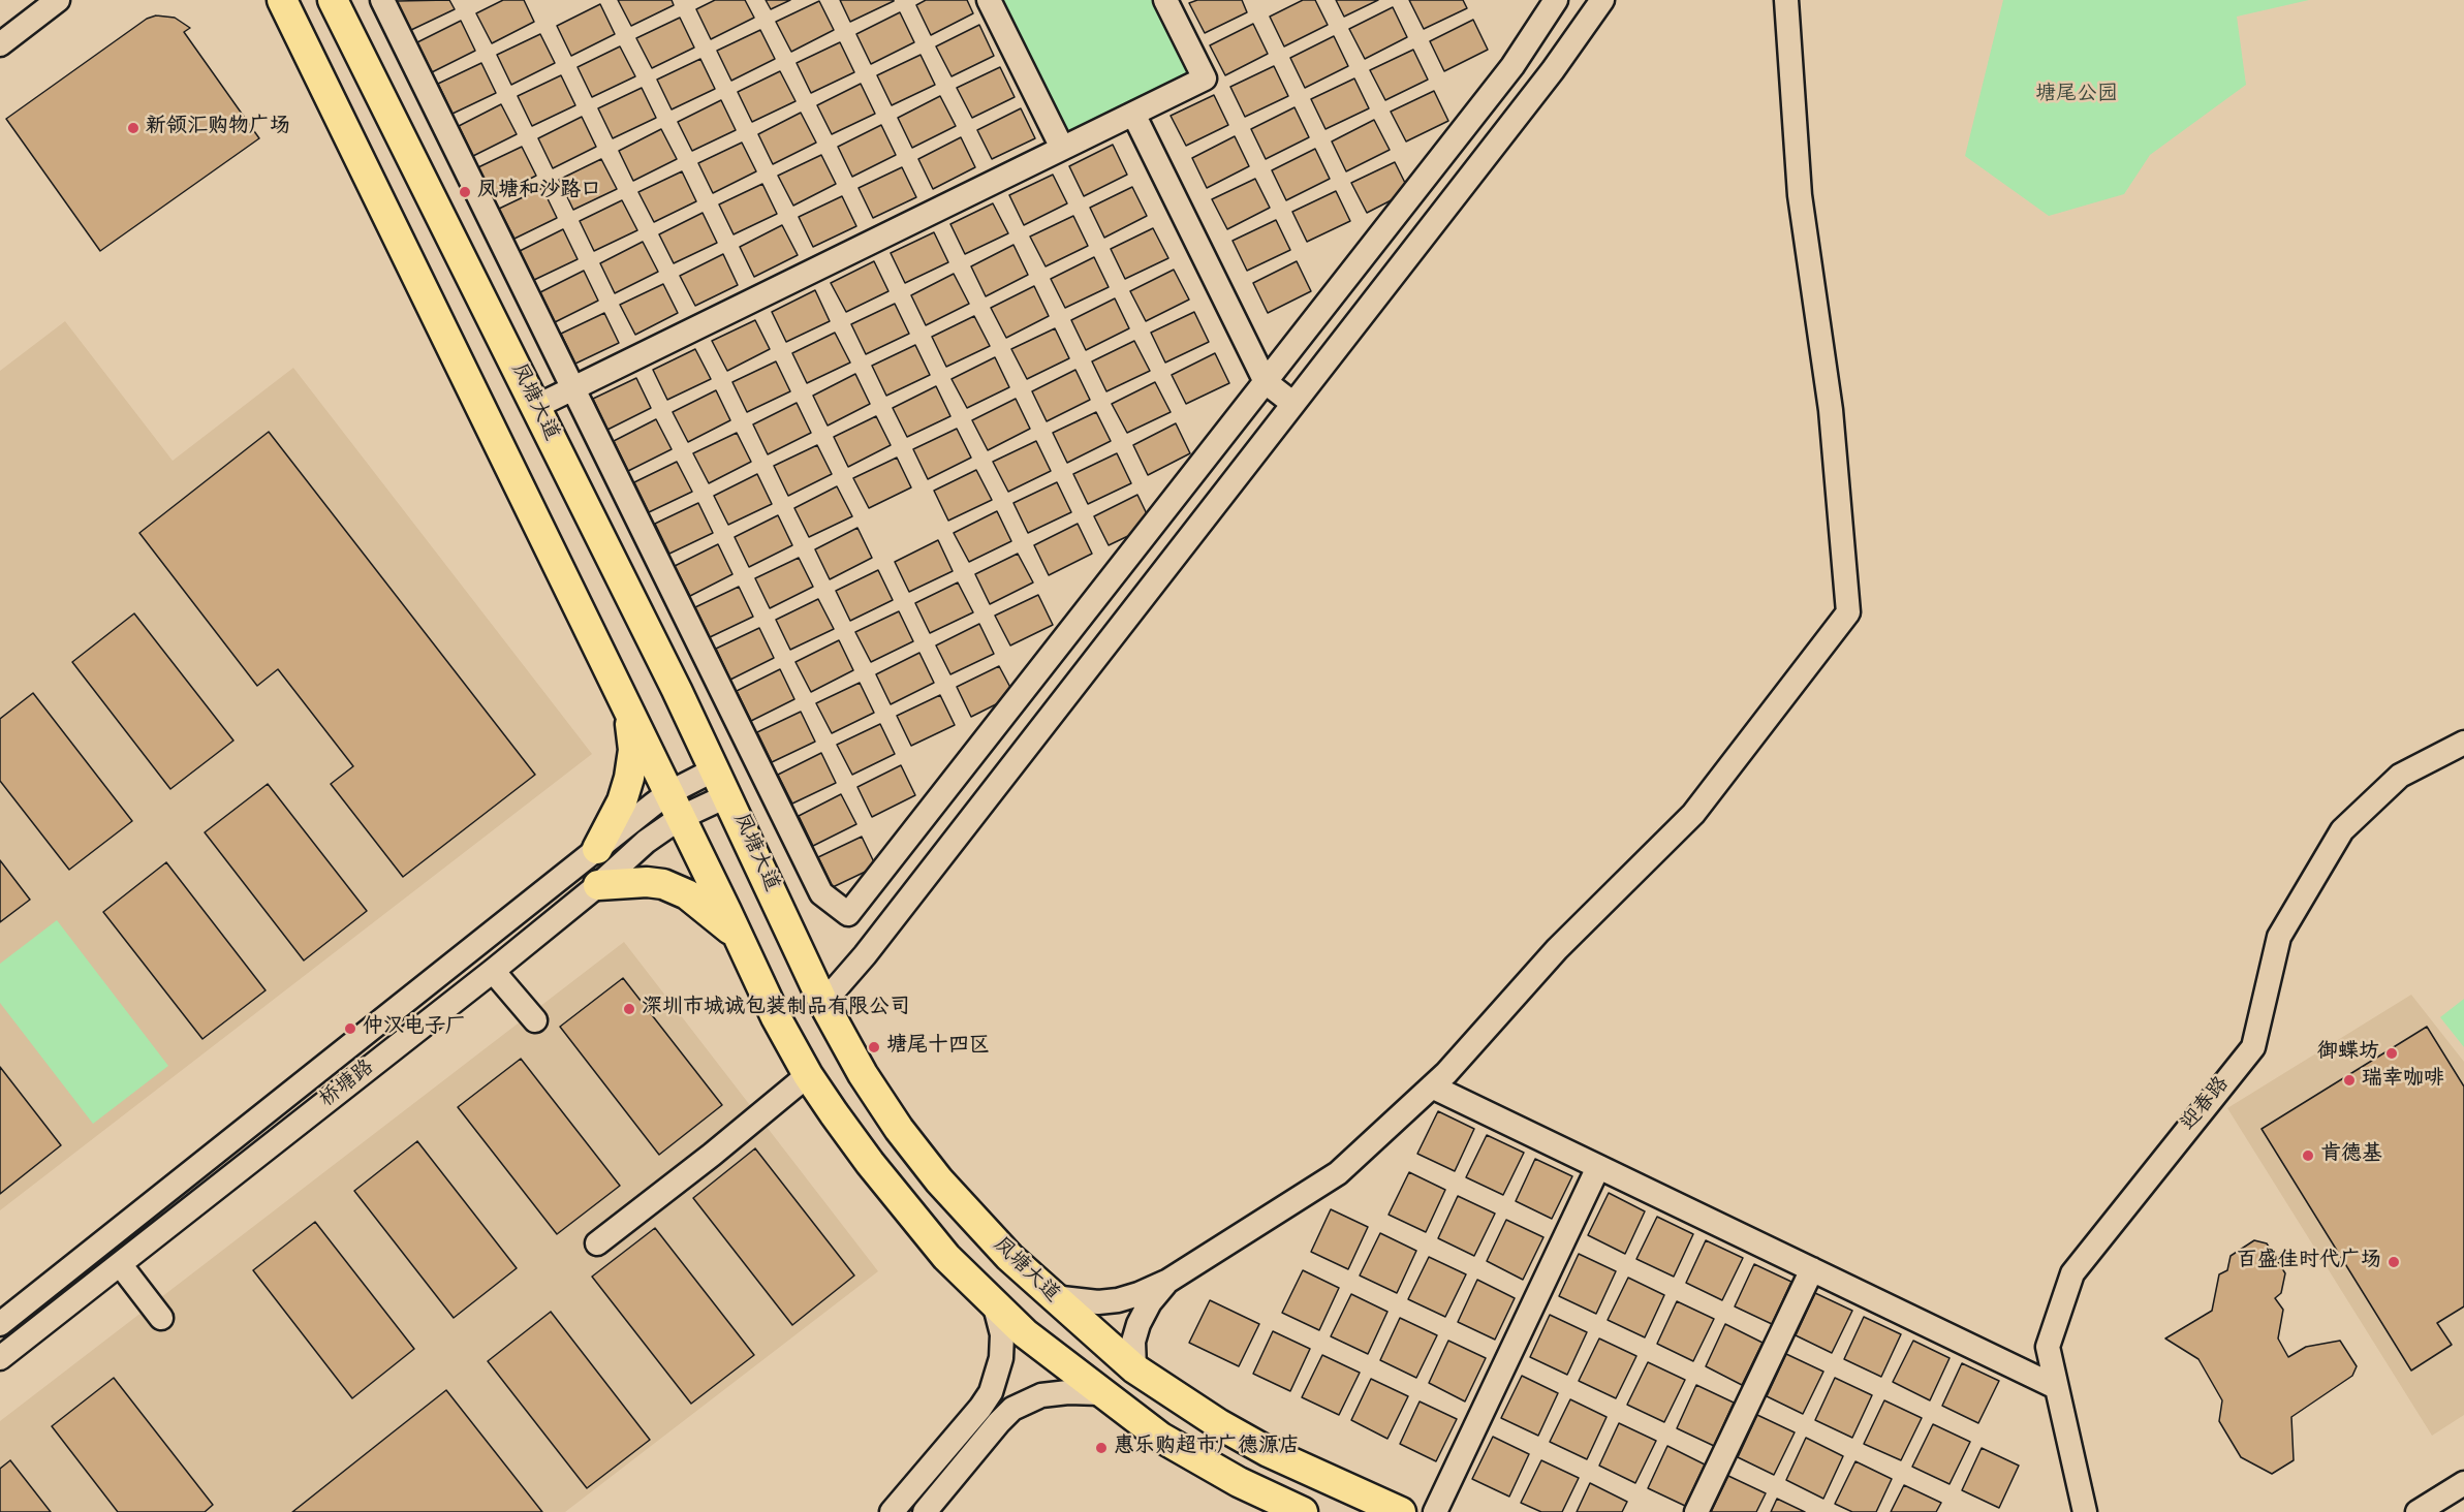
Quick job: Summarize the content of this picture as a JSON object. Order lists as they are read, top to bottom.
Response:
{
  "streets": {
    "main road": ["凤塘大道"],
    "street": ["桥塘路", "迎春路"]
  },
  "crossings": [
    ["凤塘大道", "桥塘路"]
  ],
  "parks": ["塘尾公园"],
  "places": [
    "新领汇购物广场",
    "凤塘和沙路口",
    "深圳市城诚包装制品有限公司",
    "仲汉电子厂",
    "塘尾十四区",
    "御蝶坊",
    "瑞幸咖啡",
    "肯德基",
    "百盛佳时代广场",
    "惠乐购超市广德源店"
  ]
}
